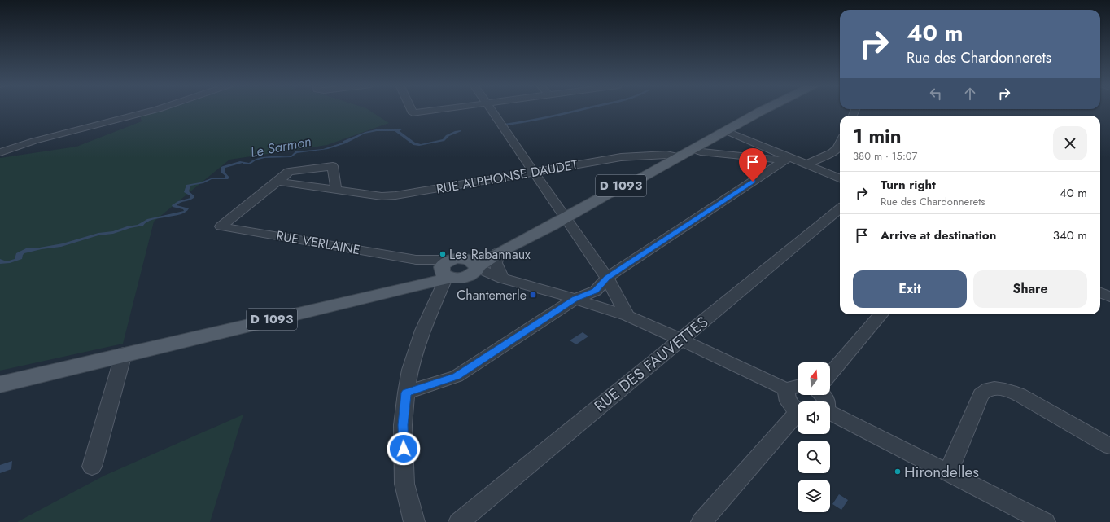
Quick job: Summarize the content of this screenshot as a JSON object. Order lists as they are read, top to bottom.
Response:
{
  "streets": {
    "main road": ["D 1093"],
    "street": ["RUE ALPHONSE DAUDET", "RUE VERLAINE", "RUE DES FAUVETTES"]
  },
  "crossings": [
    ["RUE ALPHONSE DAUDET", "D 1093"],
    ["RUE ALPHONSE DAUDET", "RUE VERLAINE"],
    ["D 1093", "RUE VERLAINE"]
  ],
  "water": ["Le Sarmon"],
  "places": {
    "other": ["Les Rabannaux", "Hirondelles"],
    "transit": ["Chantemerle"]
  },
  "north": "top",
  "page": {
    "turn": ["40 m", "Rue des Chardonnerets"],
    "heading": ["1 min", "380 m · 15:07"],
    "list": [
      {
        "name": "Turn right",
        "note": "Rue des Chardonnerets",
        "value": "40 m"
      },
      {
        "name": "Arrive at destination",
        "value": "340 m"
      }
    ],
    "buttons": ["Exit", "Share"]
  }
}
